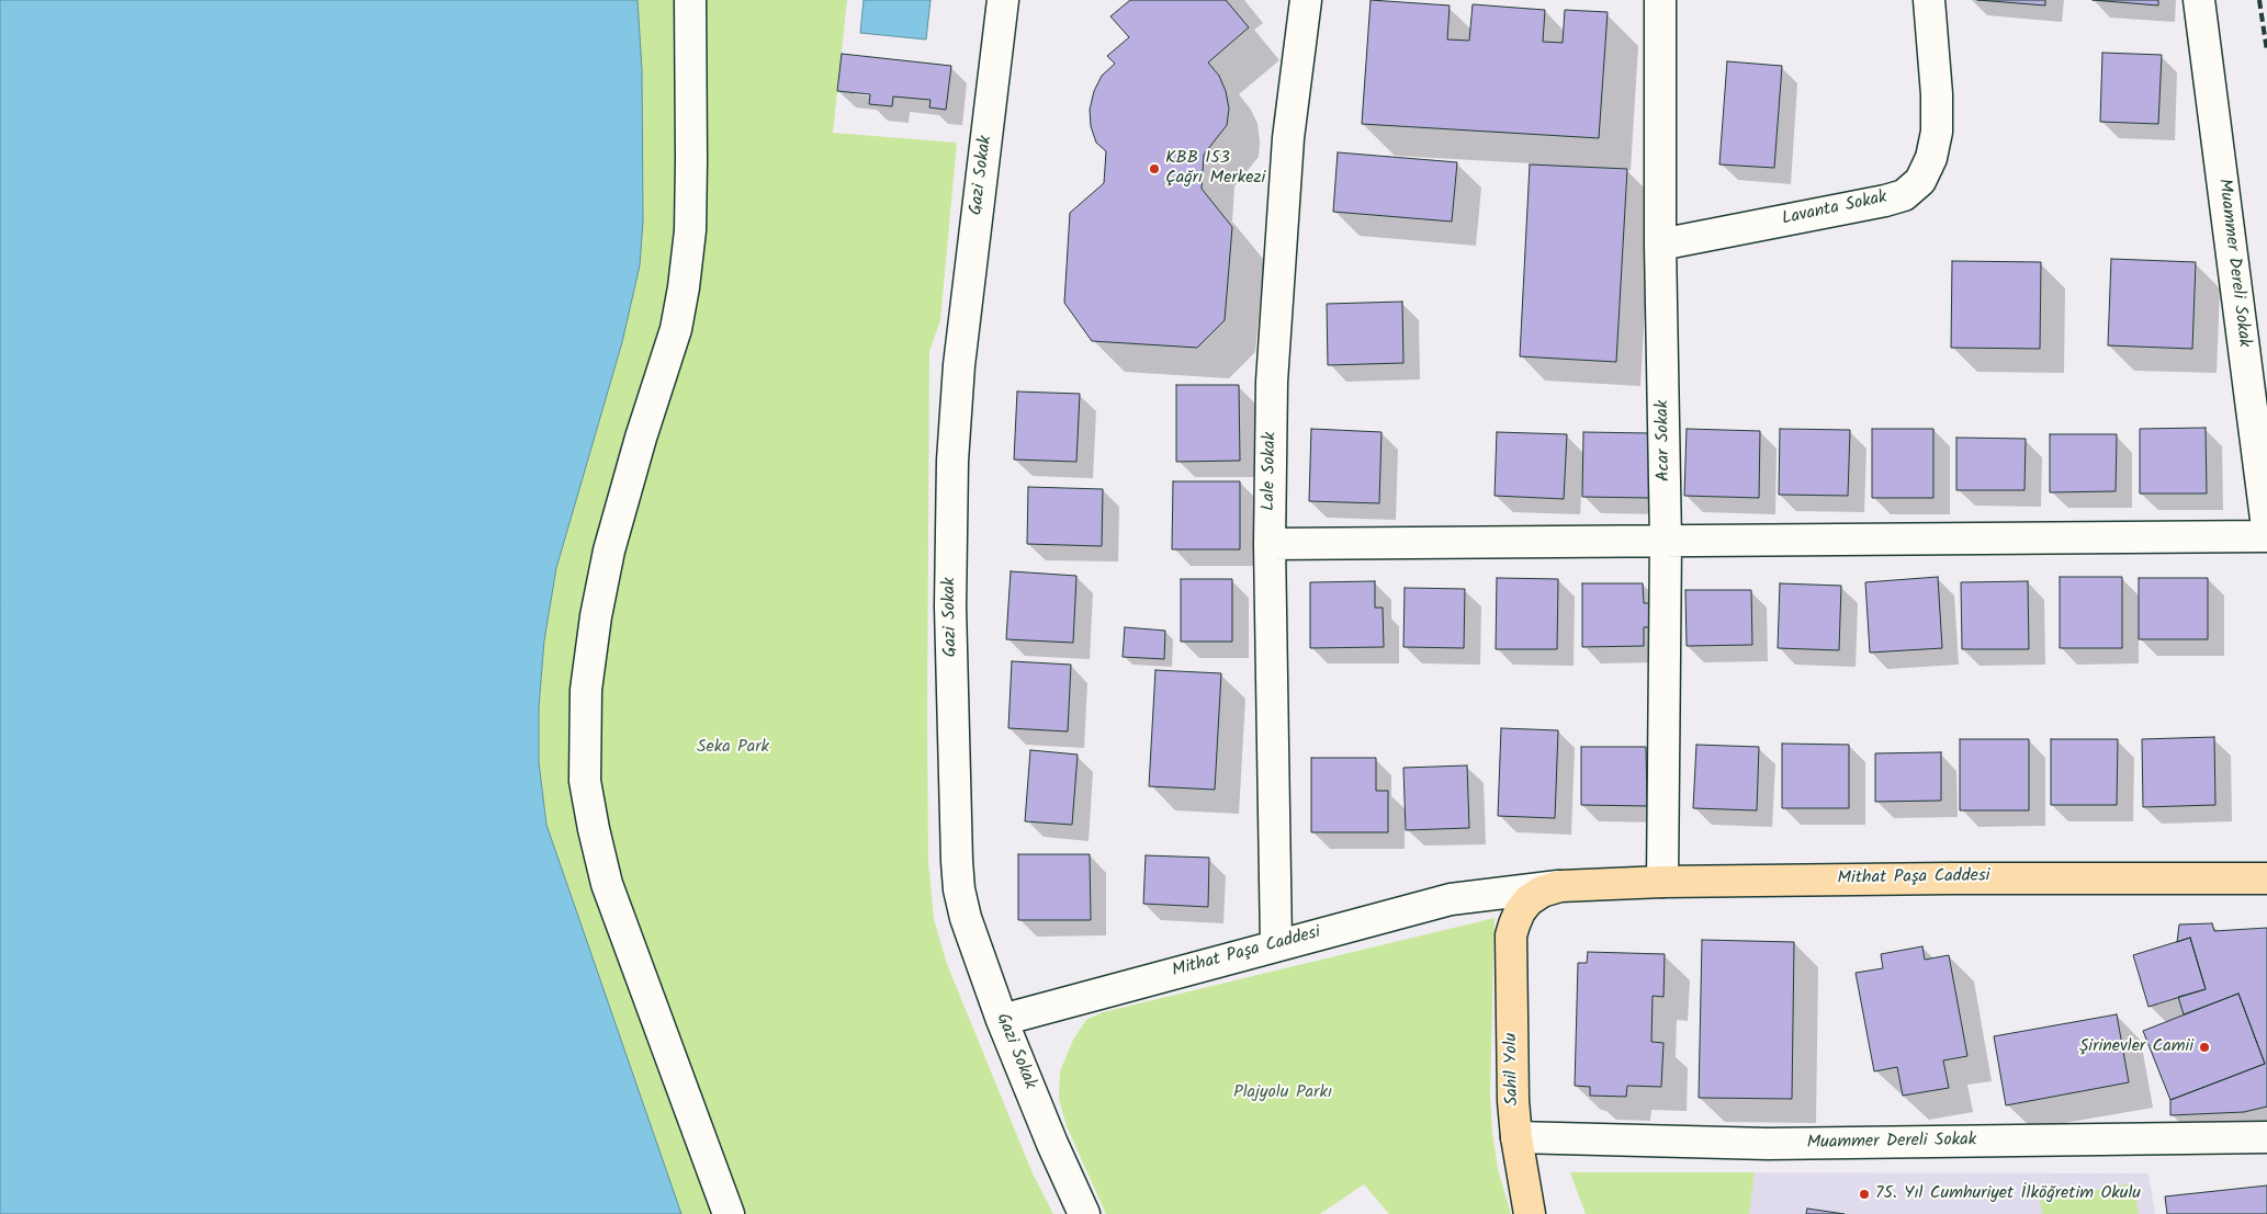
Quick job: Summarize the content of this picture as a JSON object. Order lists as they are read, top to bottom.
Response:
{
  "streets": {
    "main road": ["Mithat Paşa Caddesi", "Sahil Yolu"],
    "street": [
      "Gazi Sokak",
      "Lavanta Sokak",
      "Muammer Dereli Sokak",
      "Acar Sokak",
      "Lale Sokak"
    ]
  },
  "crossings": [
    ["Gazi Sokak", "Mithat Paşa Caddesi"],
    ["Lavanta Sokak", "Acar Sokak"],
    ["Muammer Dereli Sokak", "Sahil Yolu"],
    ["Acar Sokak", "Mithat Paşa Caddesi"],
    ["Lale Sokak", "Mithat Paşa Caddesi"],
    ["Mithat Paşa Caddesi", "Sahil Yolu"]
  ],
  "parks": ["Seka Park", "Plajyolu Parkı"],
  "places": ["KBB 153 Çağrı Merkezi", "Şirinevler Camii", "75. Yıl Cumhuriyet İlköğretim Okulu"]
}
